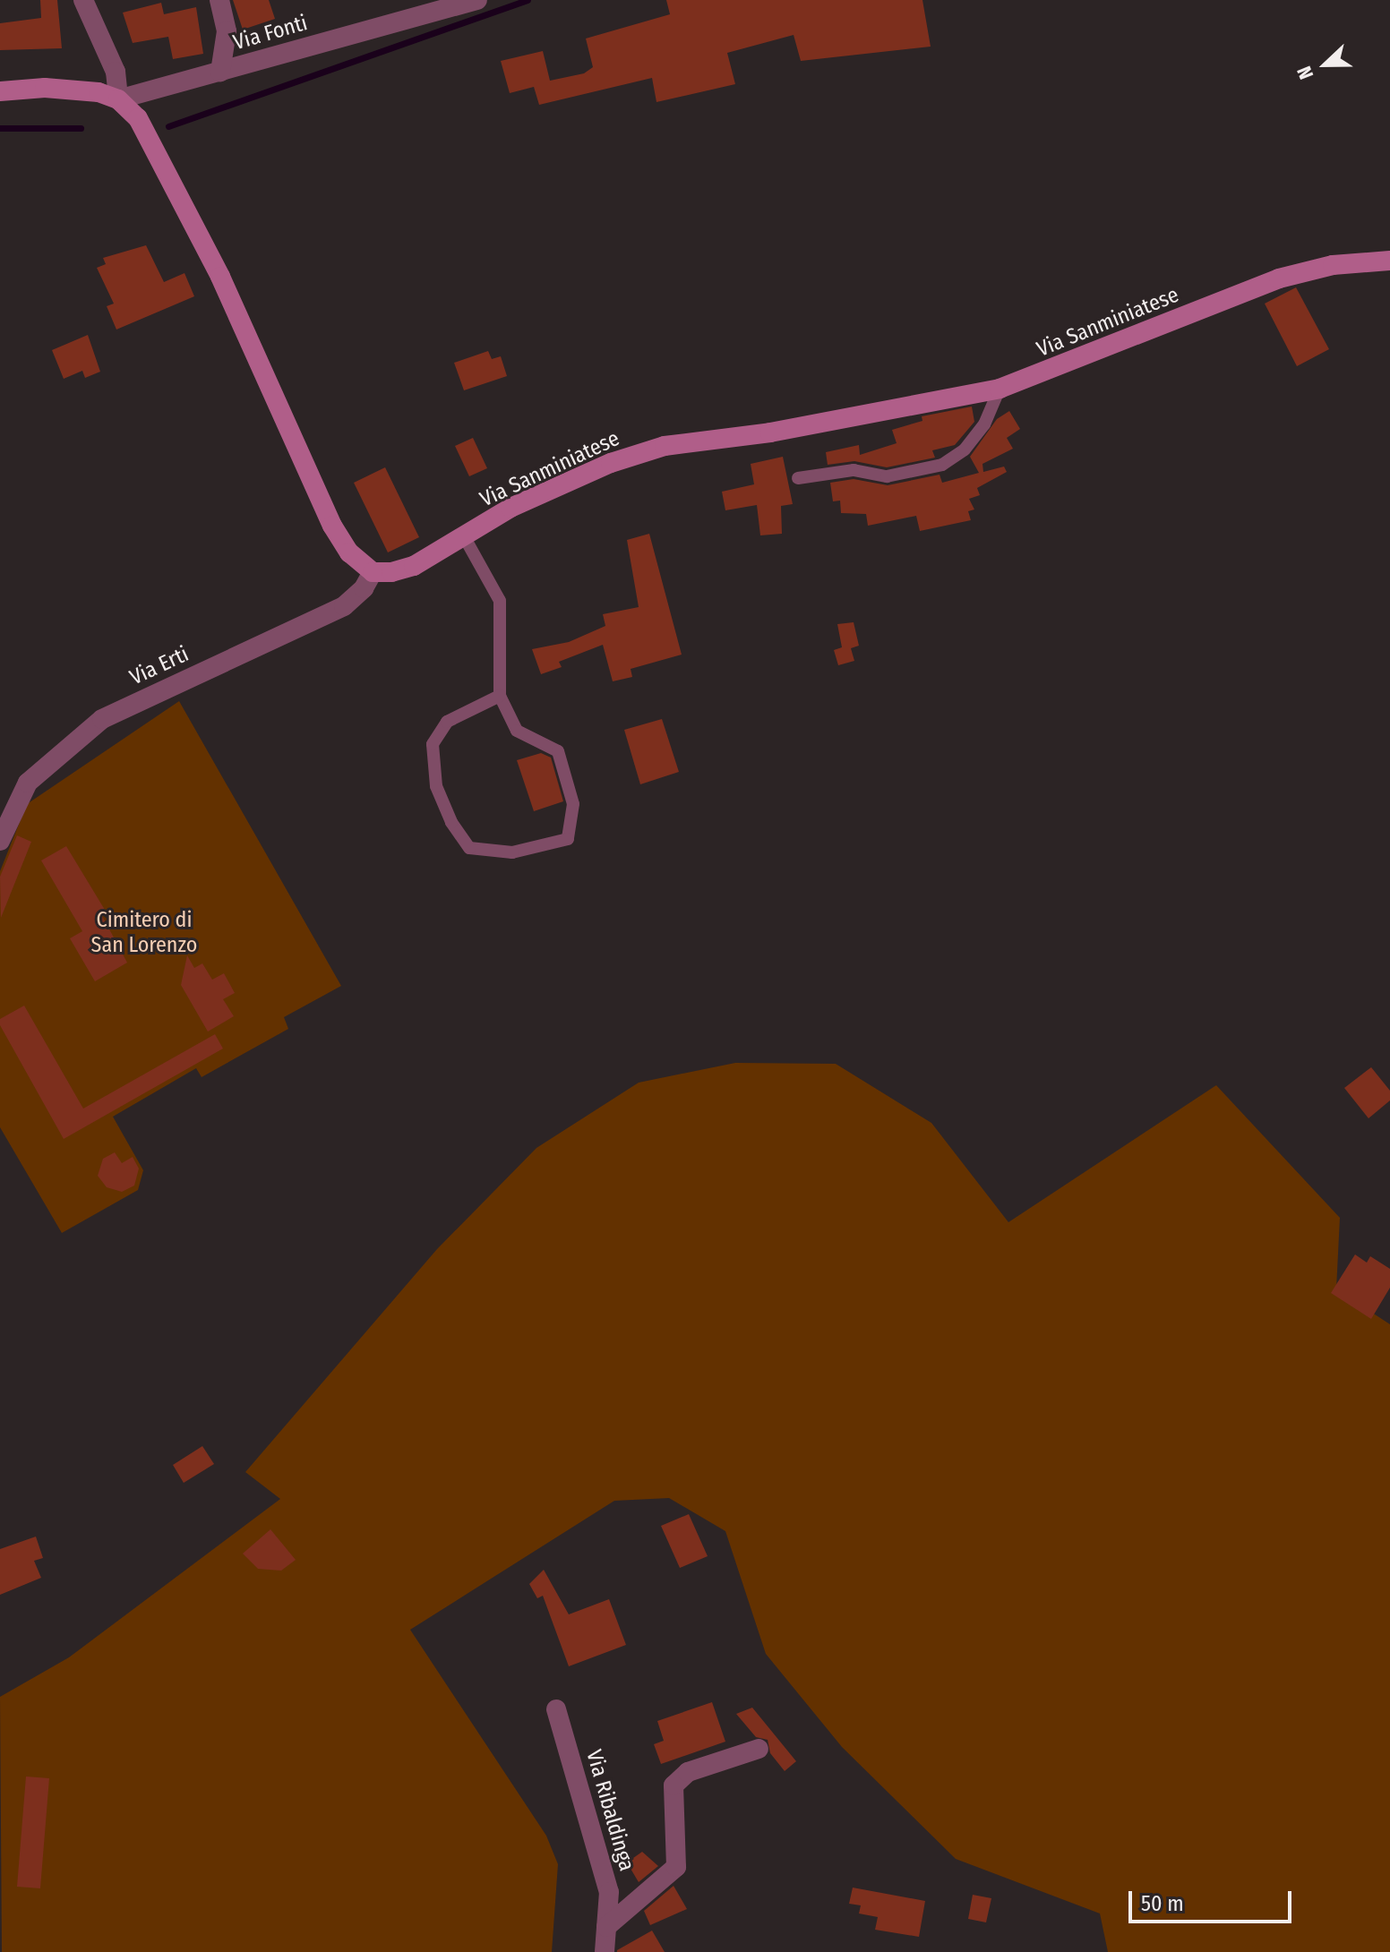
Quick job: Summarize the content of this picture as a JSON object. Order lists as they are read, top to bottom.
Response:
{
  "streets": {
    "main road": ["Via Sanminiatese"],
    "street": ["Via Fonti", "Via Erti", "Via Ribaldinga"]
  },
  "crossings": [
    ["Via Sanminiatese", "Via Erti"]
  ],
  "parks": ["Cimitero di San Lorenzo"],
  "scale_bar": "50 m",
  "north": "left"
}
